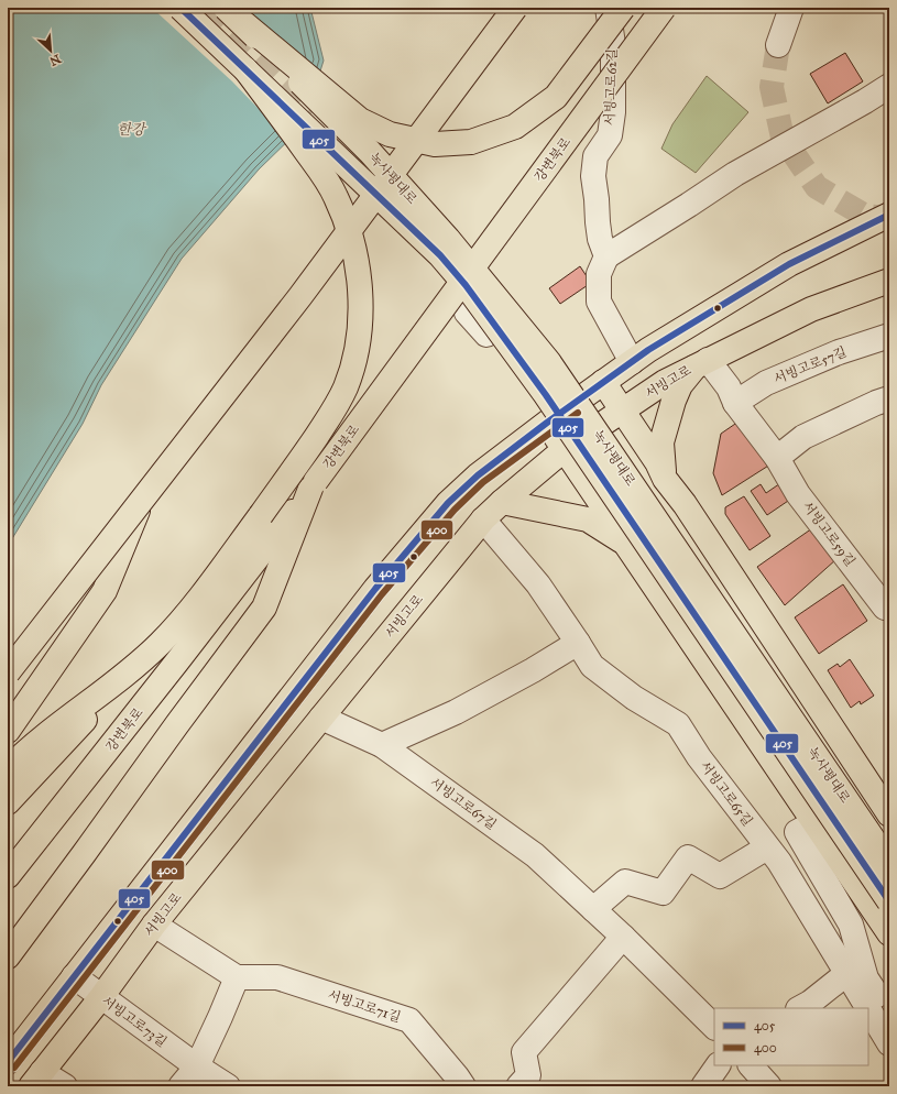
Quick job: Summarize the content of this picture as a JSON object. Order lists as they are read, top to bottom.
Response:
{
  "streets": {
    "main road": ["강변북로", "녹사평대로", "서빙고로"],
    "street": [
      "서빙고로62길",
      "서빙고로57길",
      "서빙고로59길",
      "서빙고로65길",
      "서빙고로67길",
      "서빙고로71길",
      "서빙고로73길"
    ]
  },
  "crossings": [
    ["서빙고로57길", "서빙고로59길"],
    ["서빙고로", "서빙고로59길"],
    ["서빙고로", "서빙고로65길"],
    ["서빙고로", "서빙고로67길"],
    ["서빙고로", "서빙고로73길"]
  ],
  "water": ["한강"],
  "lines": ["transit line 405", "transit line 400"],
  "legend": ["405", "400"],
  "north": "bottom right"
}
